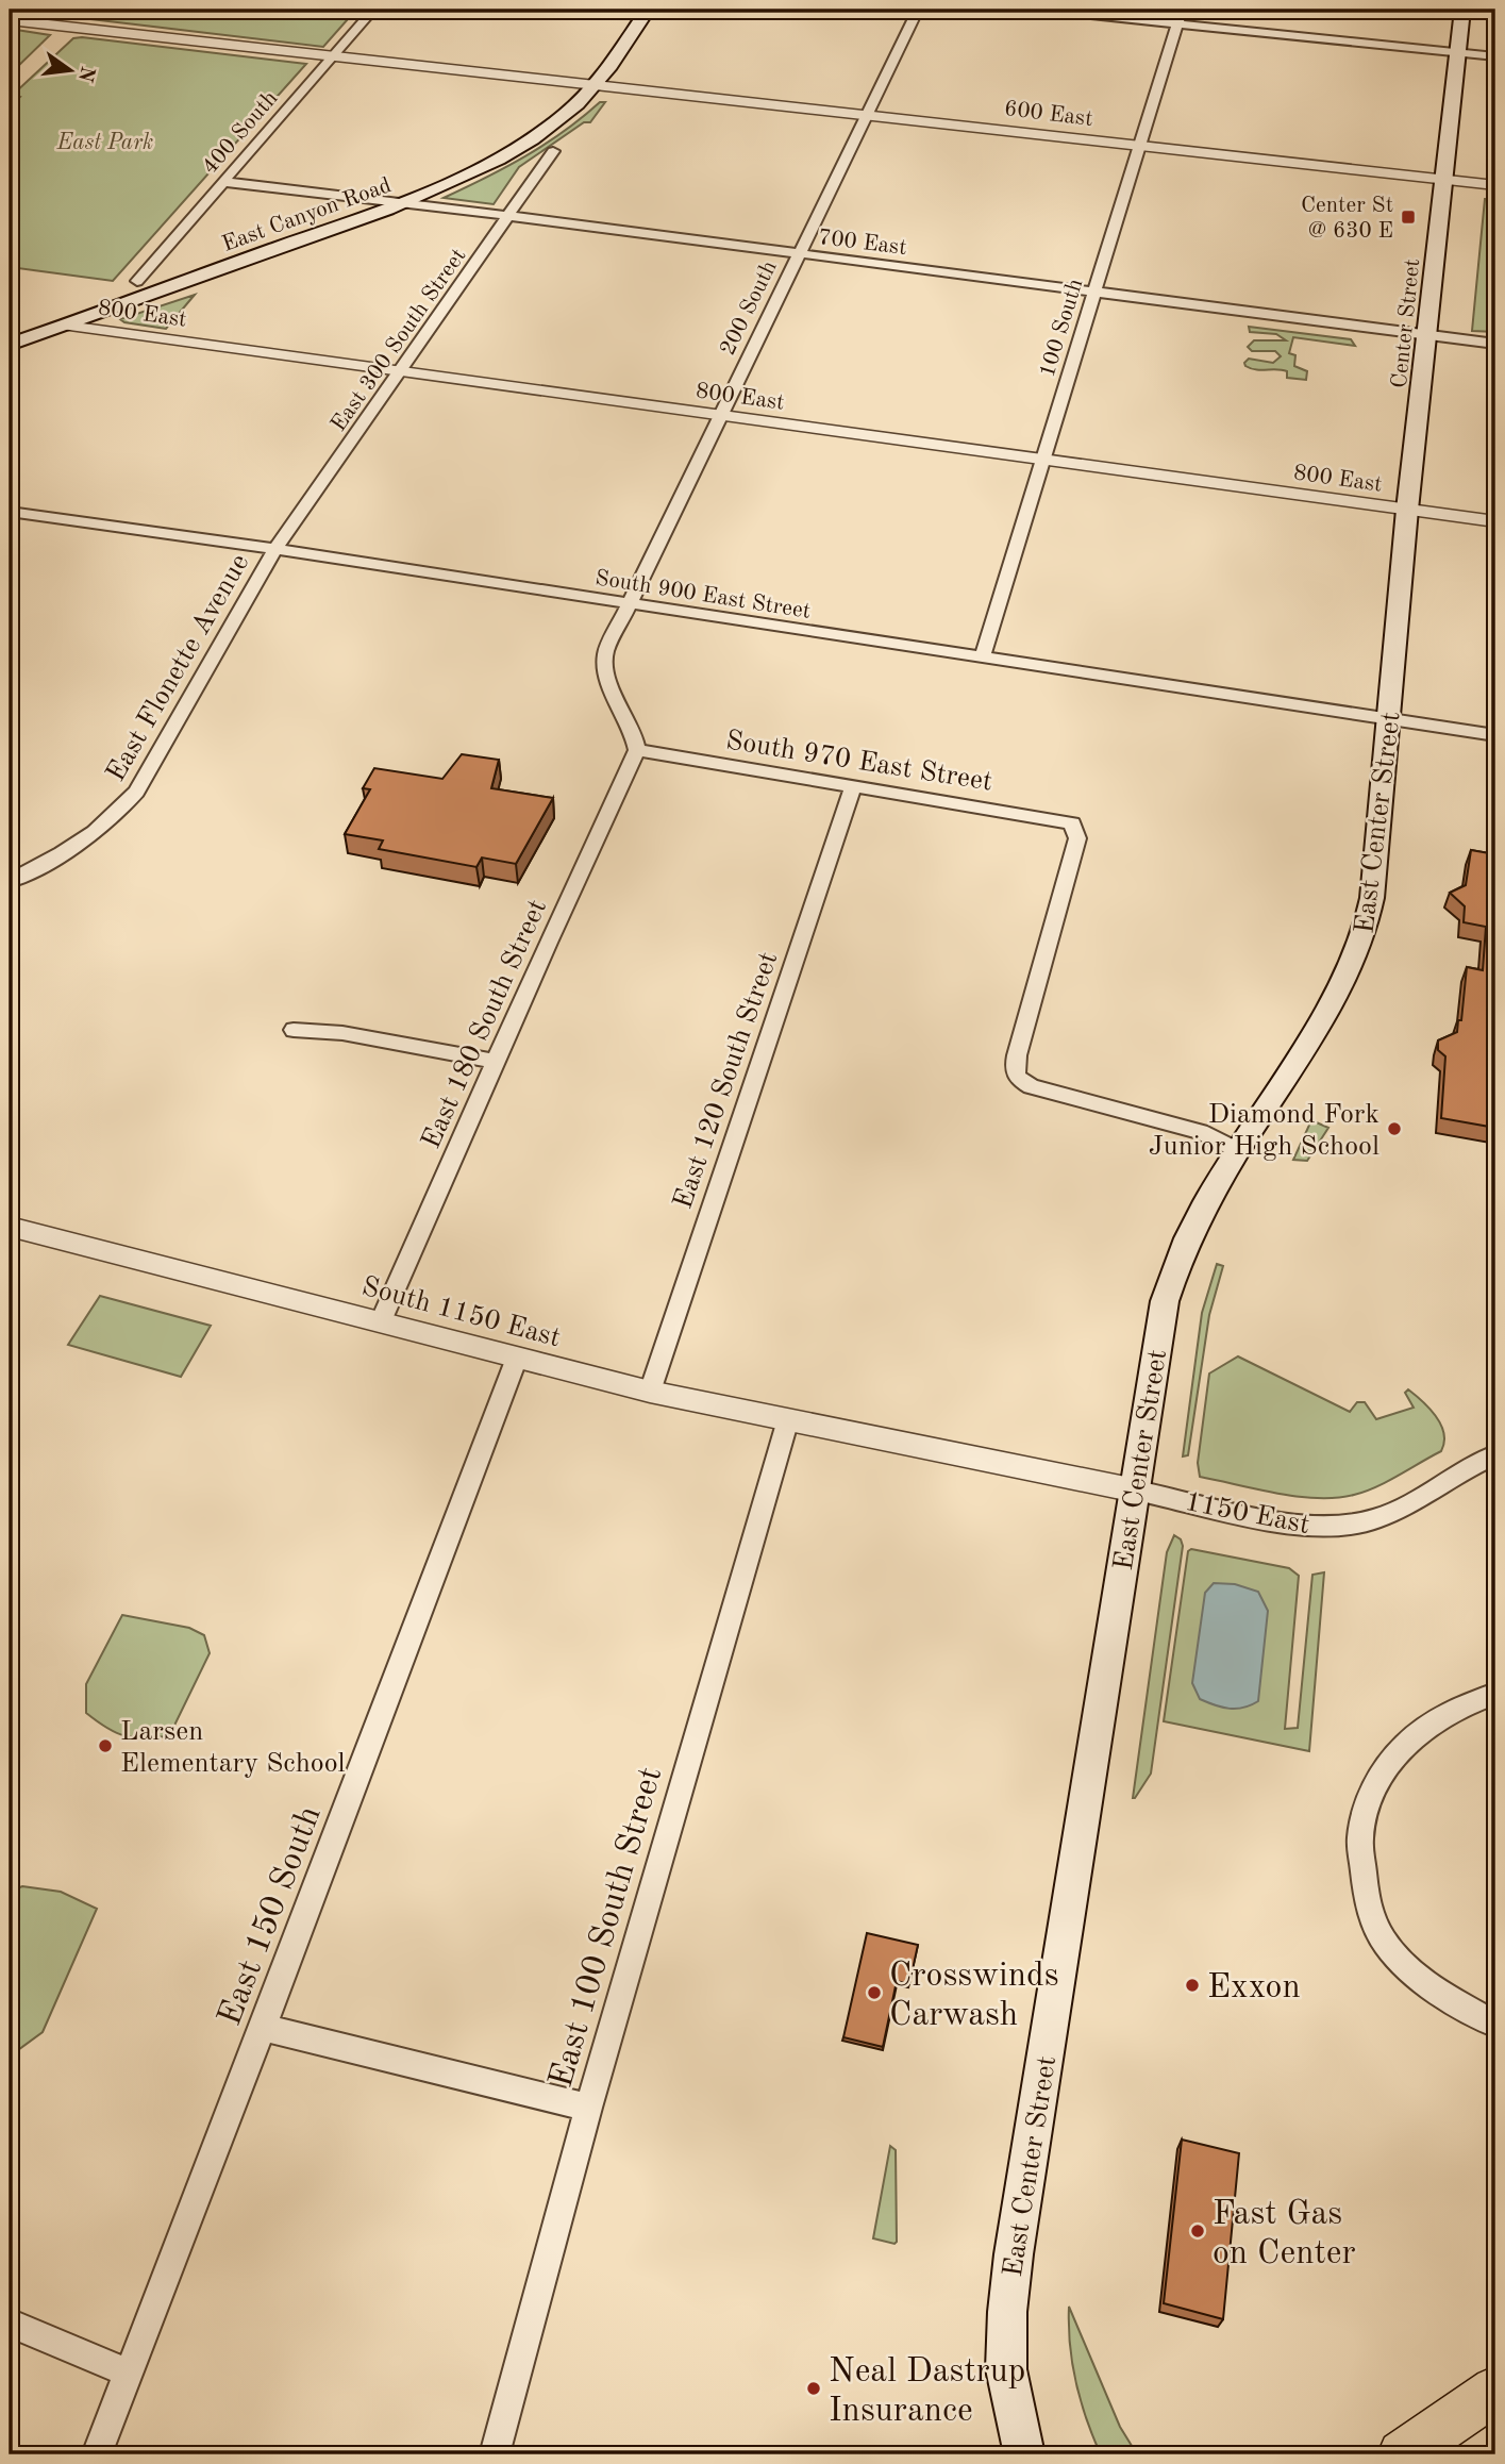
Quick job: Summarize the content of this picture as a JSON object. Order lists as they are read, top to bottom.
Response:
{
  "streets": {
    "main road": ["East Canyon Road", "Center Street", "East Center Street"],
    "street": [
      "600 East",
      "400 South",
      "700 East",
      "200 South",
      "800 East",
      "100 South",
      "East 300 South Street",
      "South 900 East Street",
      "East Flonette Avenue",
      "South 970 East Street",
      "East 180 South Street",
      "East 120 South Street",
      "South 1150 East",
      "1150 East",
      "East 150 South",
      "East 100 South Street"
    ]
  },
  "crossings": [
    ["600 East", "400 South"],
    ["600 East", "East Canyon Road"],
    ["600 East", "200 South"],
    ["600 East", "Center Street"],
    ["600 East", "100 South"],
    ["400 South", "700 East"],
    ["East Canyon Road", "700 East"],
    ["East Canyon Road", "800 East"],
    ["700 East", "200 South"],
    ["700 East", "Center Street"],
    ["700 East", "100 South"],
    ["700 East", "East 300 South Street"],
    ["200 South", "800 East"],
    ["200 South", "South 900 East Street"],
    ["200 South", "South 970 East Street"],
    ["200 South", "East 180 South Street"],
    ["800 East", "Center Street"],
    ["800 East", "100 South"],
    ["800 East", "East 300 South Street"],
    ["800 East", "East Center Street"],
    ["Center Street", "East Center Street"],
    ["100 South", "South 900 East Street"],
    ["East 300 South Street", "South 900 East Street"],
    ["East 300 South Street", "East Flonette Avenue"],
    ["South 900 East Street", "East Flonette Avenue"],
    ["South 900 East Street", "East Center Street"],
    ["South 970 East Street", "East Center Street"],
    ["South 970 East Street", "East 180 South Street"],
    ["South 970 East Street", "East 120 South Street"],
    ["East Center Street", "1150 East"],
    ["East 180 South Street", "South 1150 East"],
    ["East 120 South Street", "South 1150 East"],
    ["South 1150 East", "1150 East"],
    ["South 1150 East", "East 150 South"],
    ["South 1150 East", "East 100 South Street"]
  ],
  "parks": ["East Park"],
  "places": {
    "transit": ["Center St @ 630 E"],
    "other": [
      "Diamond Fork Junior High School",
      "Larsen Elementary School",
      "Exxon",
      "Crosswinds Carwash",
      "Fast Gas on Center",
      "Neal Dastrup Insurance"
    ]
  },
  "north": "right"
}
